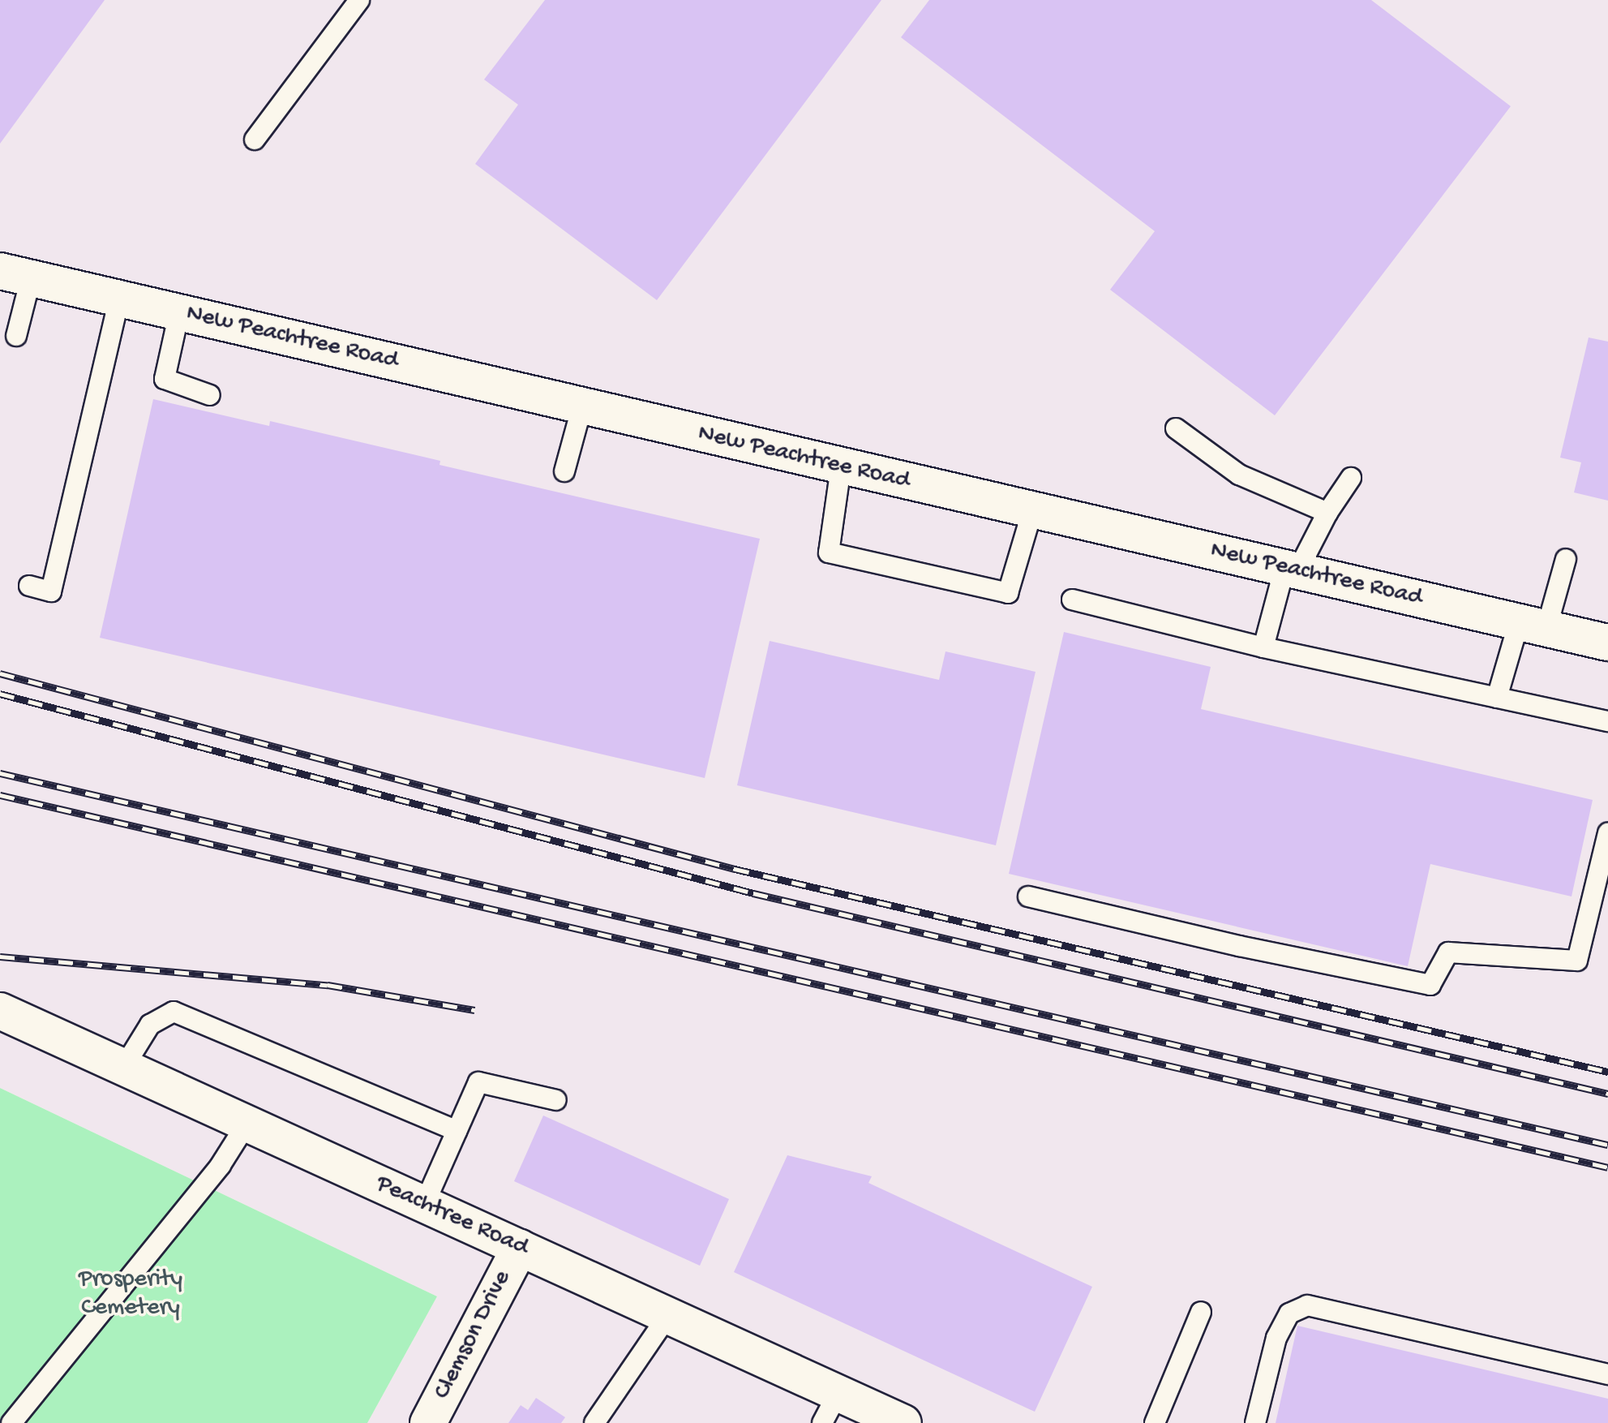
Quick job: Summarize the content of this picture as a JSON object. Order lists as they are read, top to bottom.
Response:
{
  "streets": {
    "street": ["New Peachtree Road", "Peachtree Road", "Clemson Drive"]
  },
  "crossings": [
    ["Peachtree Road", "Clemson Drive"]
  ],
  "parks": ["Prosperity Cemetery"]
}
